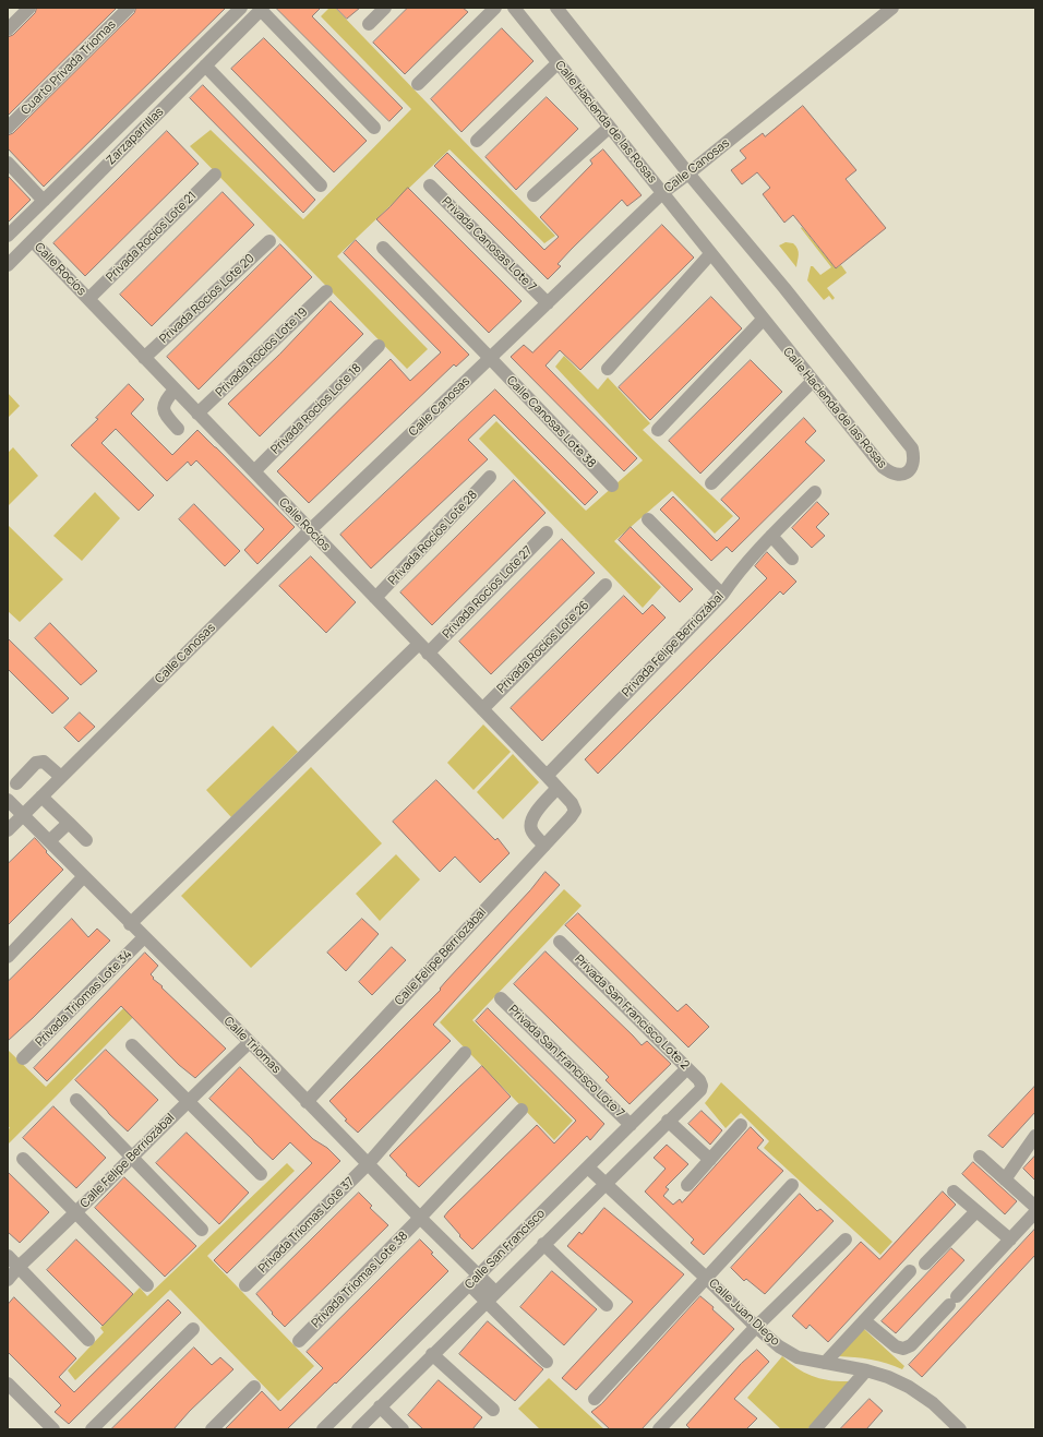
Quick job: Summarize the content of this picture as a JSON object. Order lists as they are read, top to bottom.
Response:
{
  "streets": {
    "street": [
      "Cuarto Privada Triomas",
      "Calle Hacienda de las Rosas",
      "Zarzaparrillas",
      "Calle Canosas",
      "Privada Rocíos Lote 21",
      "Privada Canosas Lote 7",
      "Calle Rocíos",
      "Privada Rocíos Lote 20",
      "Privada Rocíos Lote 19",
      "Privada Rocíos Lote 18",
      "Calle Canosas Lote 38",
      "Privada Rocíos Lote 28",
      "Privada Rocíos Lote 27",
      "Privada Felipe Berriozábal",
      "Privada Rocíos Lote 26",
      "Calle Felipe Berriozábal",
      "Privada Triomas Lote 34",
      "Privada San Francisco Lote 2",
      "Calle Triomas",
      "Privada San Francisco Lote 7",
      "Privada Triomas Lote 37",
      "Calle San Francisco",
      "Privada Triomas Lote 38",
      "Calle Juan Diego"
    ]
  },
  "crossings": [
    ["Calle Hacienda de las Rosas", "Calle Canosas"],
    ["Zarzaparrillas", "Calle Rocíos"],
    ["Calle Canosas", "Privada Canosas Lote 7"],
    ["Calle Canosas", "Calle Rocíos"],
    ["Calle Canosas", "Calle Canosas Lote 38"],
    ["Calle Canosas", "Calle Triomas"],
    ["Privada Rocíos Lote 21", "Calle Rocíos"],
    ["Calle Rocíos", "Privada Rocíos Lote 20"],
    ["Calle Rocíos", "Privada Rocíos Lote 19"],
    ["Calle Rocíos", "Privada Rocíos Lote 18"],
    ["Calle Rocíos", "Privada Rocíos Lote 28"],
    ["Calle Rocíos", "Privada Rocíos Lote 27"],
    ["Calle Rocíos", "Privada Felipe Berriozábal"],
    ["Calle Rocíos", "Privada Rocíos Lote 26"],
    ["Calle Rocíos", "Calle Felipe Berriozábal"],
    ["Calle Felipe Berriozábal", "Calle Triomas"],
    ["Privada Triomas Lote 34", "Calle Triomas"],
    ["Privada San Francisco Lote 2", "Calle San Francisco"],
    ["Calle Triomas", "Privada Triomas Lote 37"],
    ["Calle Triomas", "Calle San Francisco"],
    ["Calle Triomas", "Privada Triomas Lote 38"],
    ["Privada San Francisco Lote 7", "Calle San Francisco"],
    ["Calle San Francisco", "Calle Juan Diego"]
  ]
}
